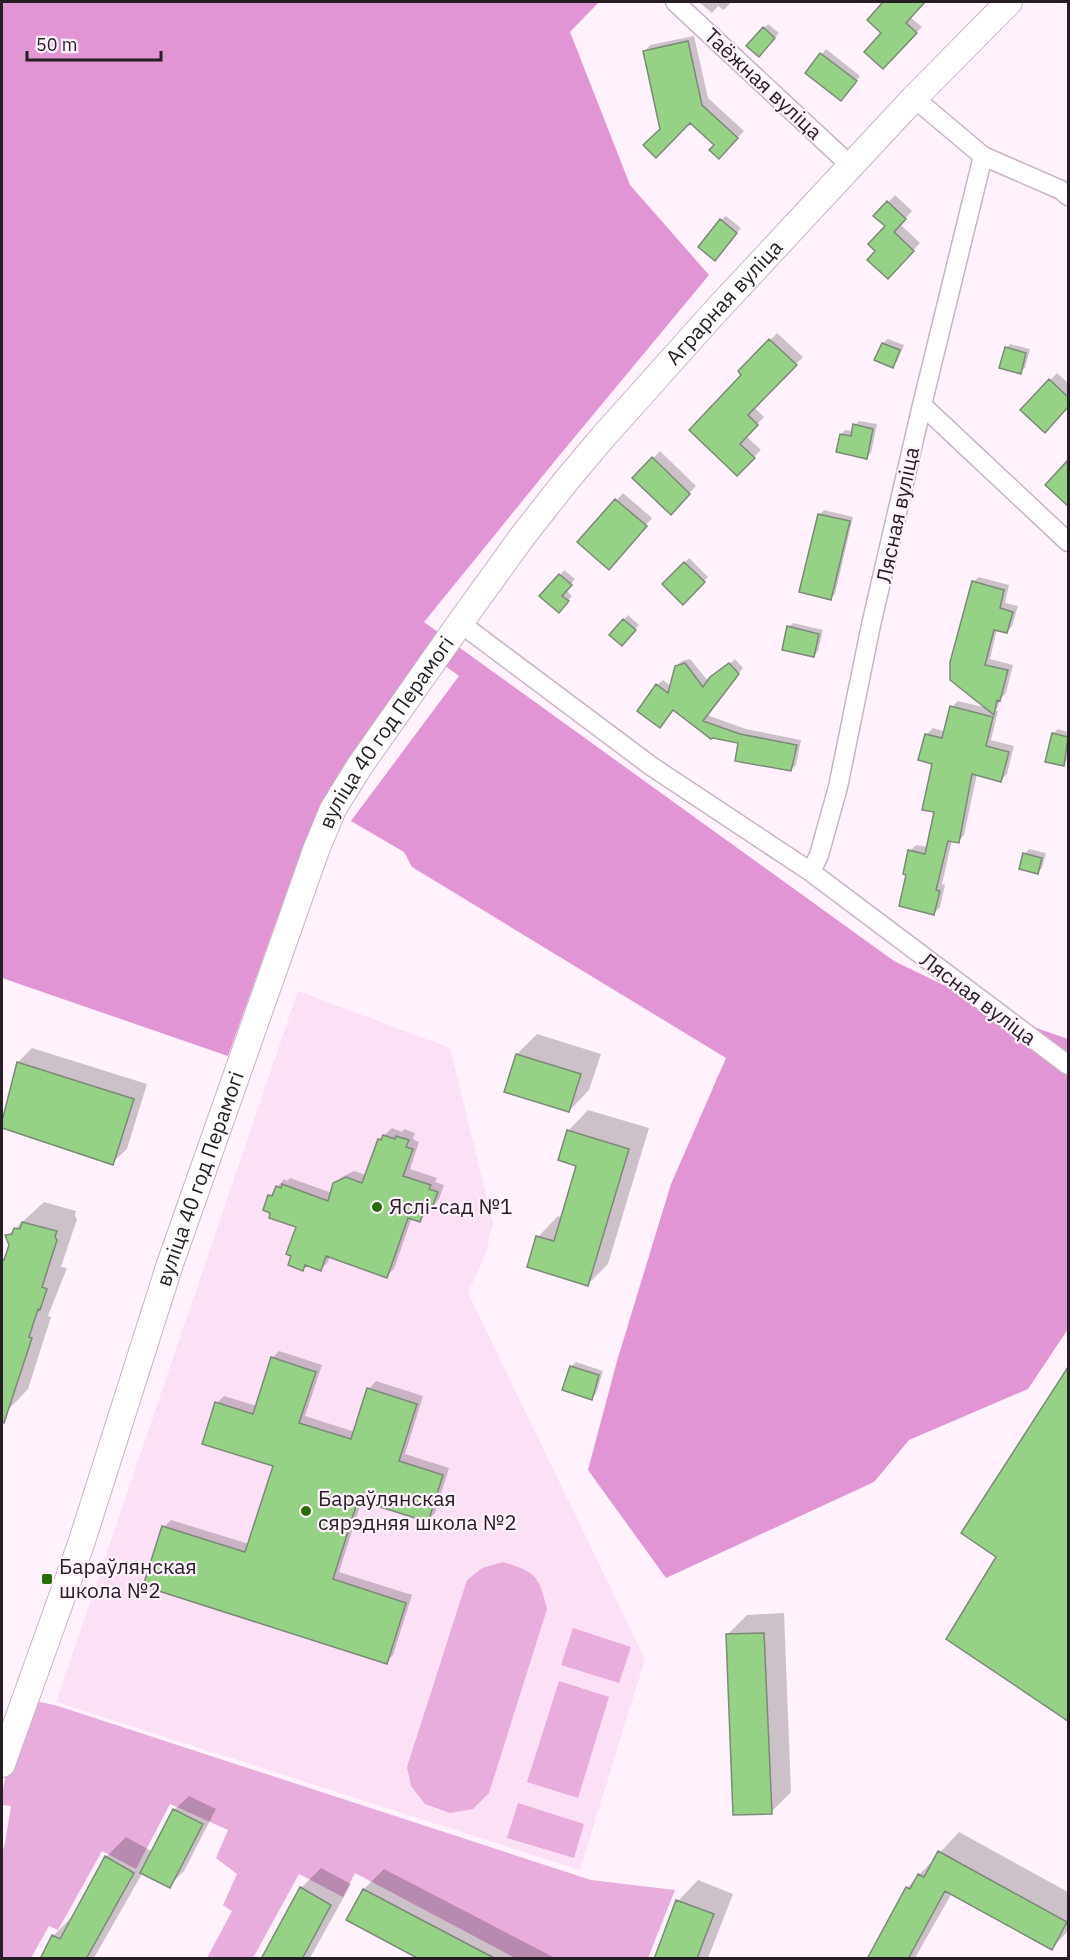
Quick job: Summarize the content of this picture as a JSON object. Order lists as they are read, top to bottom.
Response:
{
  "streets": {
    "street": [
      "Таёжная вуліца",
      "Аграрная вуліца",
      "Лясная вуліца",
      "вуліца 40 год Перамогі"
    ]
  },
  "crossings": [
    ["Таёжная вуліца", "Аграрная вуліца"],
    ["Аграрная вуліца", "Лясная вуліца"],
    ["Аграрная вуліца", "вуліца 40 год Перамогі"],
    ["Лясная вуліца", "вуліца 40 год Перамогі"]
  ],
  "places": {
    "other": ["Яслі-сад №1", "Бараўлянская сярэдняя школа №2"],
    "transit": ["Бараўлянская школа №2"]
  },
  "scale_bar": "50 m"
}
